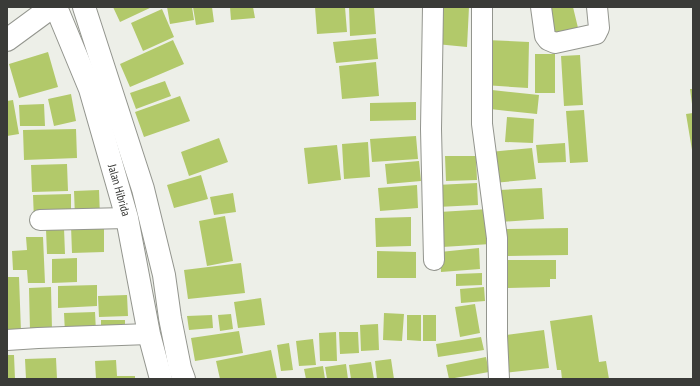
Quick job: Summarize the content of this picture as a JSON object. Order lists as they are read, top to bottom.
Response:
{
  "streets": {
    "main road": ["Jalan Hibrida"]
  }
}
